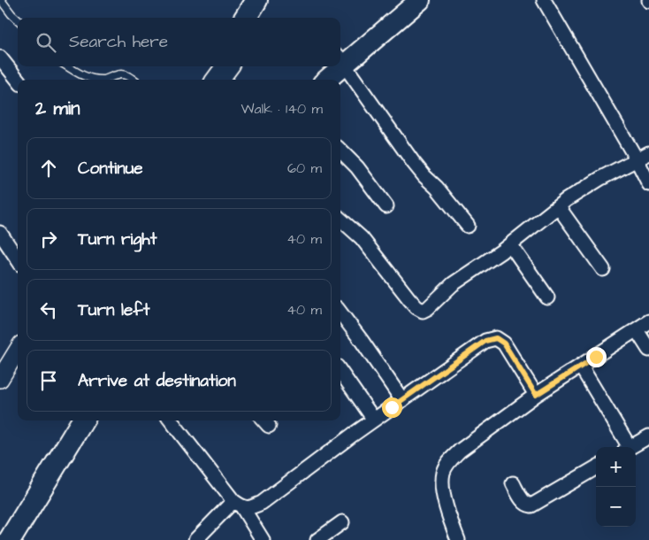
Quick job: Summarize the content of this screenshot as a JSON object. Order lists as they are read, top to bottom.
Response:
{
  "page": {
    "search": "Search here",
    "heading": ["2 min", "Walk · 140 m"],
    "list": [
      ["Continue", "60 m"],
      ["Turn right", "40 m"],
      ["Turn left", "40 m"],
      "Arrive at destination"
    ],
    "map_buttons": ["+", "−"]
  }
}
